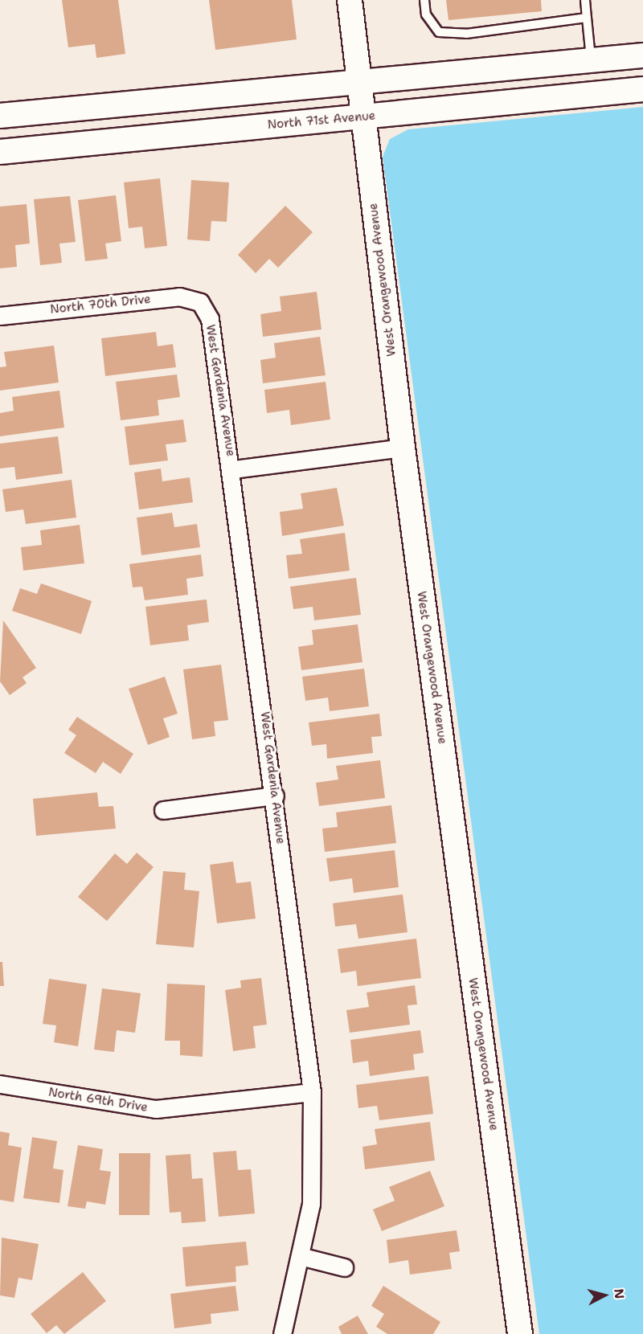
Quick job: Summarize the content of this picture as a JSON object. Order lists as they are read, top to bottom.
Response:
{
  "streets": {
    "street": [
      "North 71st Avenue",
      "West Orangewood Avenue",
      "North 70th Drive",
      "West Gardenia Avenue",
      "North 69th Drive"
    ]
  },
  "crossings": [
    ["North 71st Avenue", "West Orangewood Avenue"],
    ["North 70th Drive", "West Gardenia Avenue"],
    ["West Gardenia Avenue", "North 69th Drive"]
  ],
  "north": "right"
}
